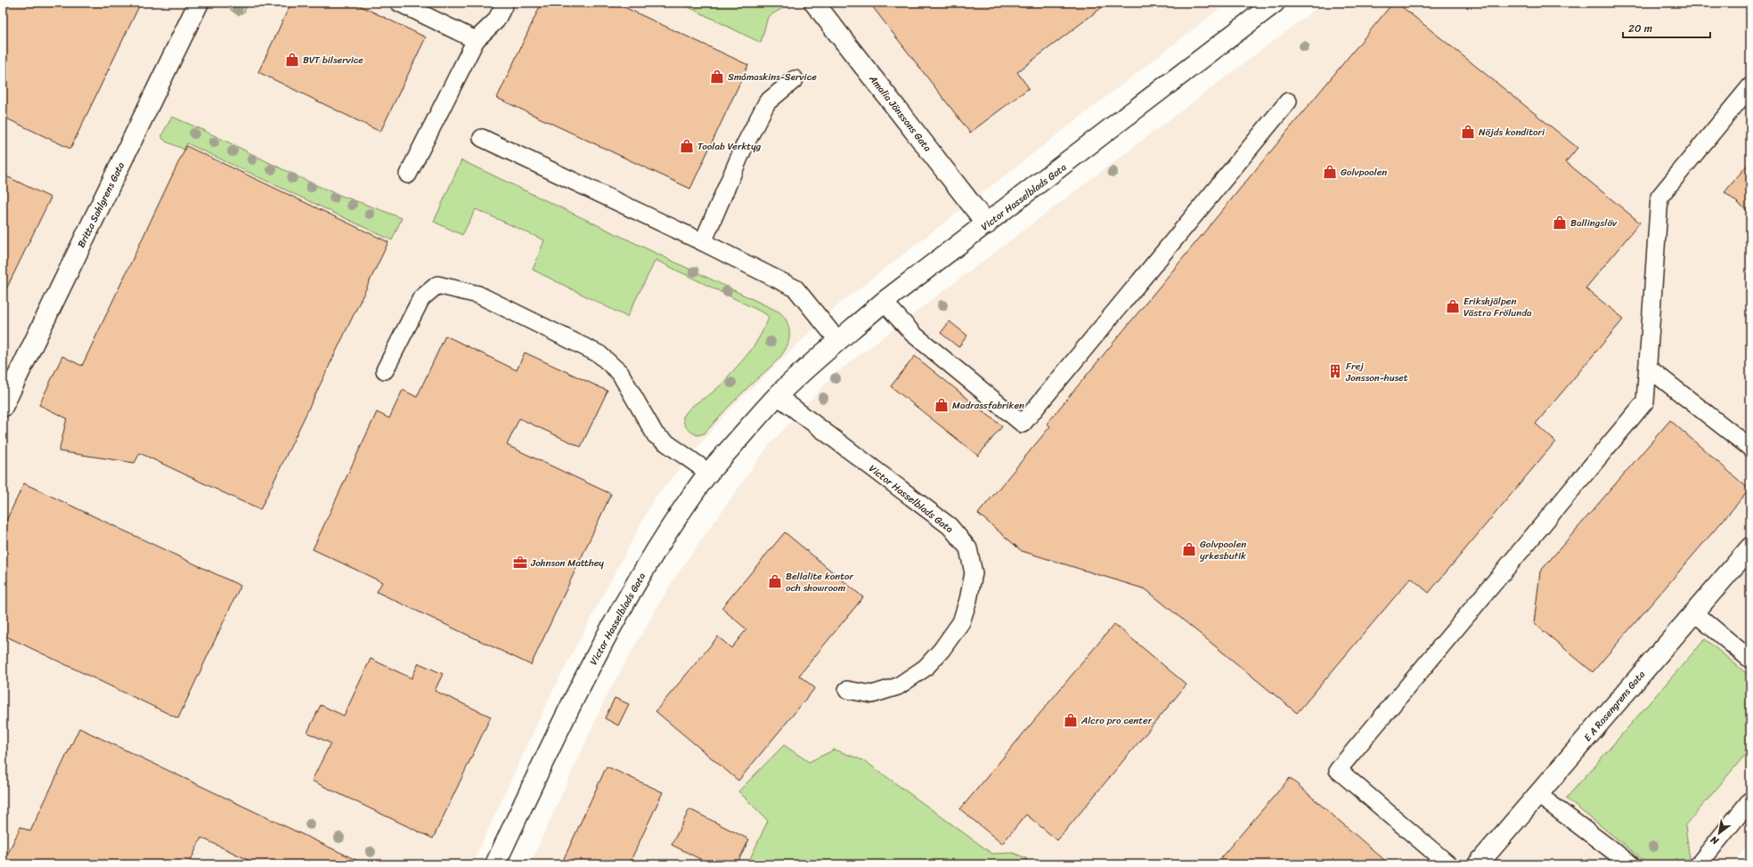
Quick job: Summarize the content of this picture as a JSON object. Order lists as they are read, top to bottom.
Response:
{
  "streets": {
    "street": [
      "Amalia Jönssons Gata",
      "Victor Hasselblads Gata",
      "Britta Sahlgrens Gata",
      "E A Rosengrens Gata"
    ]
  },
  "crossings": [
    ["Amalia Jönssons Gata", "Victor Hasselblads Gata"]
  ],
  "places": {
    "shop": [
      "BVT bilservice",
      "Småmaskins-Service",
      "Nöjds konditori",
      "Toolab Verktyg",
      "Golvpoolen",
      "Ballingslöv",
      "Erikshjälpen Västra Frölunda",
      "Madrassfabriken",
      "Golvpoolen yrkesbutik",
      "Bellalite kontor och showroom",
      "Alcro pro center"
    ],
    "building": ["Frej Jonsson-huset"],
    "office": ["Johnson Matthey"]
  },
  "scale_bar": "20 m",
  "north": "bottom left"
}
